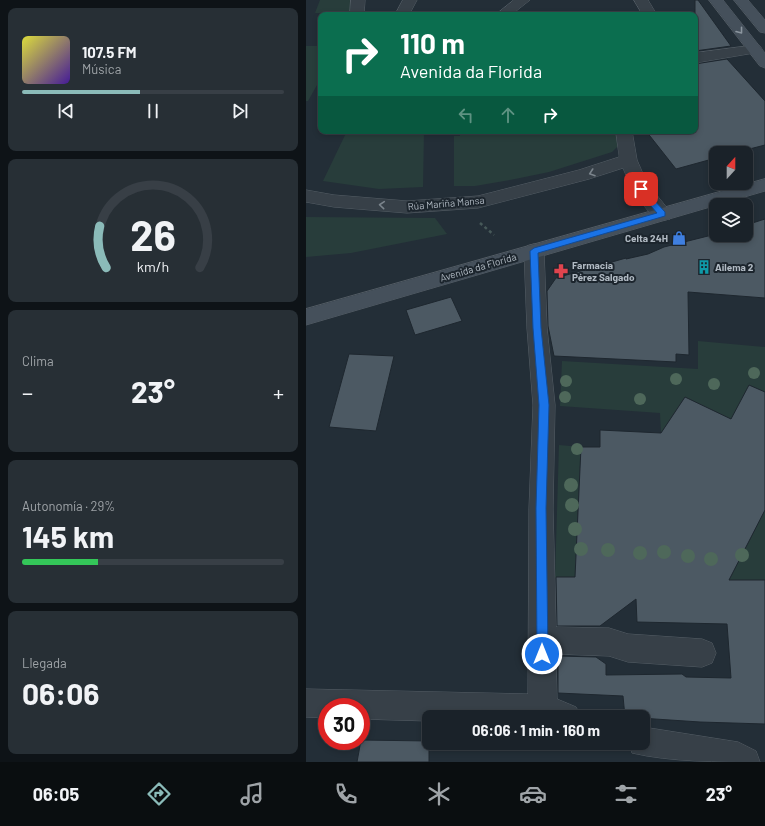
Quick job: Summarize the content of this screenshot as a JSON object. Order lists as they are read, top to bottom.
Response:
{
  "streets": {
    "main road": ["Avenida da Florida"],
    "street": ["Rúa Mariña Mansa"]
  },
  "one_way": ["Rúa Mariña Mansa"],
  "places": {
    "shop": ["Celta 24H"],
    "building": ["Ailema 2"],
    "pharmacy": ["Farmacia Pérez Salgado"]
  },
  "north": "top",
  "page": {
    "turn": ["110 m", "Avenida da Florida"],
    "song": ["107.5 FM", "Música"],
    "tile": [
      "Clima",
      ["Autonomía · 29%", "145 km"],
      ["Llegada", "06:06"]
    ],
    "heat": ["−", "23°", "+"],
    "limit": "30",
    "trip": "06:06 · 1 min · 160 m",
    "tabs": ["06:05", "23°"],
    "gauge": ["26", "km/h"]
  }
}
